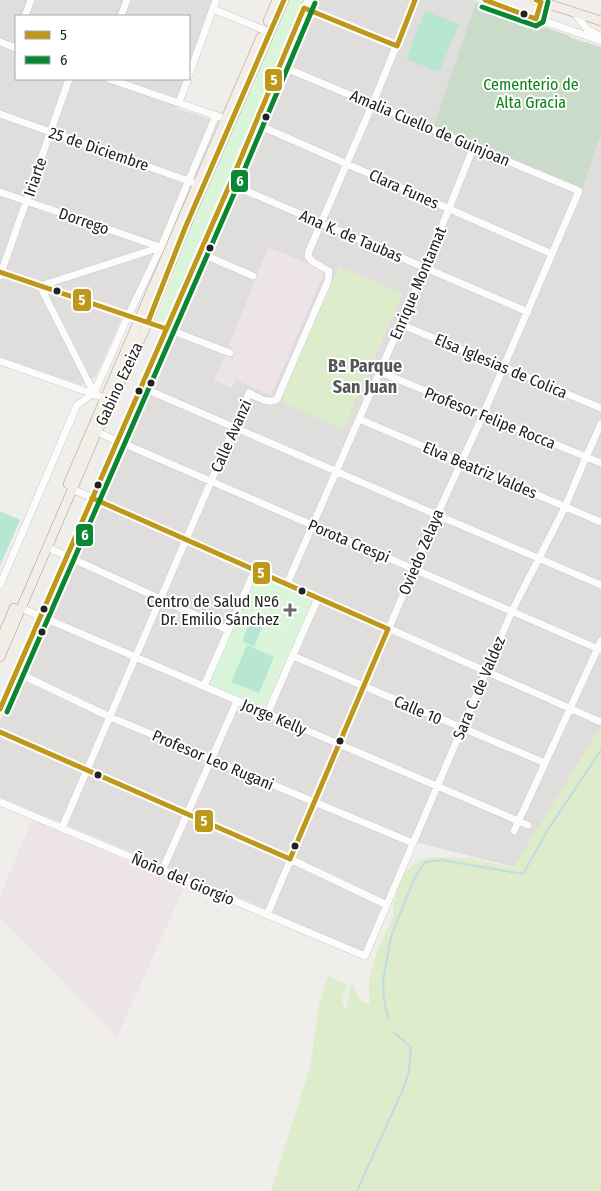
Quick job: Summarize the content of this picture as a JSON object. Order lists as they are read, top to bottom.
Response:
{
  "streets": {
    "main road": ["Gabino Ezeiza"],
    "street": [
      "Amalia Cuello de Guinjoan",
      "25 de Diciembre",
      "Iriarte",
      "Clara Funes",
      "Dorrego",
      "Ana K. de Taubas",
      "Enrique Montamat",
      "Elsa Iglesias de Colica",
      "Profesor Felipe Rocca",
      "Calle Avanzi",
      "Elva Beatriz Valdes",
      "Porota Crespi",
      "Oviedo Zelaya",
      "Sara C. de Valdez",
      "Calle 10",
      "Jorge Kelly",
      "Profesor Leo Rugani",
      "Ñoño del Giorgio"
    ]
  },
  "crossings": [
    ["Amalia Cuello de Guinjoan", "Enrique Montamat"],
    ["Amalia Cuello de Guinjoan", "Calle Avanzi"],
    ["Amalia Cuello de Guinjoan", "Oviedo Zelaya"],
    ["25 de Diciembre", "Iriarte"],
    ["25 de Diciembre", "Gabino Ezeiza"],
    ["Iriarte", "Dorrego"],
    ["Clara Funes", "Enrique Montamat"],
    ["Clara Funes", "Calle Avanzi"],
    ["Clara Funes", "Oviedo Zelaya"],
    ["Dorrego", "Gabino Ezeiza"],
    ["Ana K. de Taubas", "Enrique Montamat"],
    ["Ana K. de Taubas", "Calle Avanzi"],
    ["Ana K. de Taubas", "Oviedo Zelaya"],
    ["Enrique Montamat", "Elsa Iglesias de Colica"],
    ["Enrique Montamat", "Profesor Felipe Rocca"],
    ["Enrique Montamat", "Elva Beatriz Valdes"],
    ["Enrique Montamat", "Porota Crespi"],
    ["Elsa Iglesias de Colica", "Oviedo Zelaya"],
    ["Gabino Ezeiza", "Porota Crespi"],
    ["Gabino Ezeiza", "Jorge Kelly"],
    ["Profesor Felipe Rocca", "Oviedo Zelaya"],
    ["Profesor Felipe Rocca", "Sara C. de Valdez"],
    ["Calle Avanzi", "Porota Crespi"],
    ["Calle Avanzi", "Jorge Kelly"],
    ["Calle Avanzi", "Profesor Leo Rugani"],
    ["Calle Avanzi", "Ñoño del Giorgio"],
    ["Elva Beatriz Valdes", "Oviedo Zelaya"],
    ["Elva Beatriz Valdes", "Sara C. de Valdez"],
    ["Porota Crespi", "Oviedo Zelaya"],
    ["Porota Crespi", "Sara C. de Valdez"],
    ["Oviedo Zelaya", "Calle 10"],
    ["Oviedo Zelaya", "Jorge Kelly"],
    ["Oviedo Zelaya", "Profesor Leo Rugani"],
    ["Oviedo Zelaya", "Ñoño del Giorgio"],
    ["Sara C. de Valdez", "Calle 10"],
    ["Sara C. de Valdez", "Jorge Kelly"],
    ["Sara C. de Valdez", "Profesor Leo Rugani"],
    ["Sara C. de Valdez", "Ñoño del Giorgio"]
  ],
  "districts": ["Bª Parque San Juan"],
  "parks": ["Cementerio de Alta Gracia"],
  "places": {
    "health": ["Centro de Salud Nº6 Dr. Emilio Sánchez"]
  },
  "lines": ["transit line 5", "transit line 6"],
  "legend": ["5", "6"]
}
